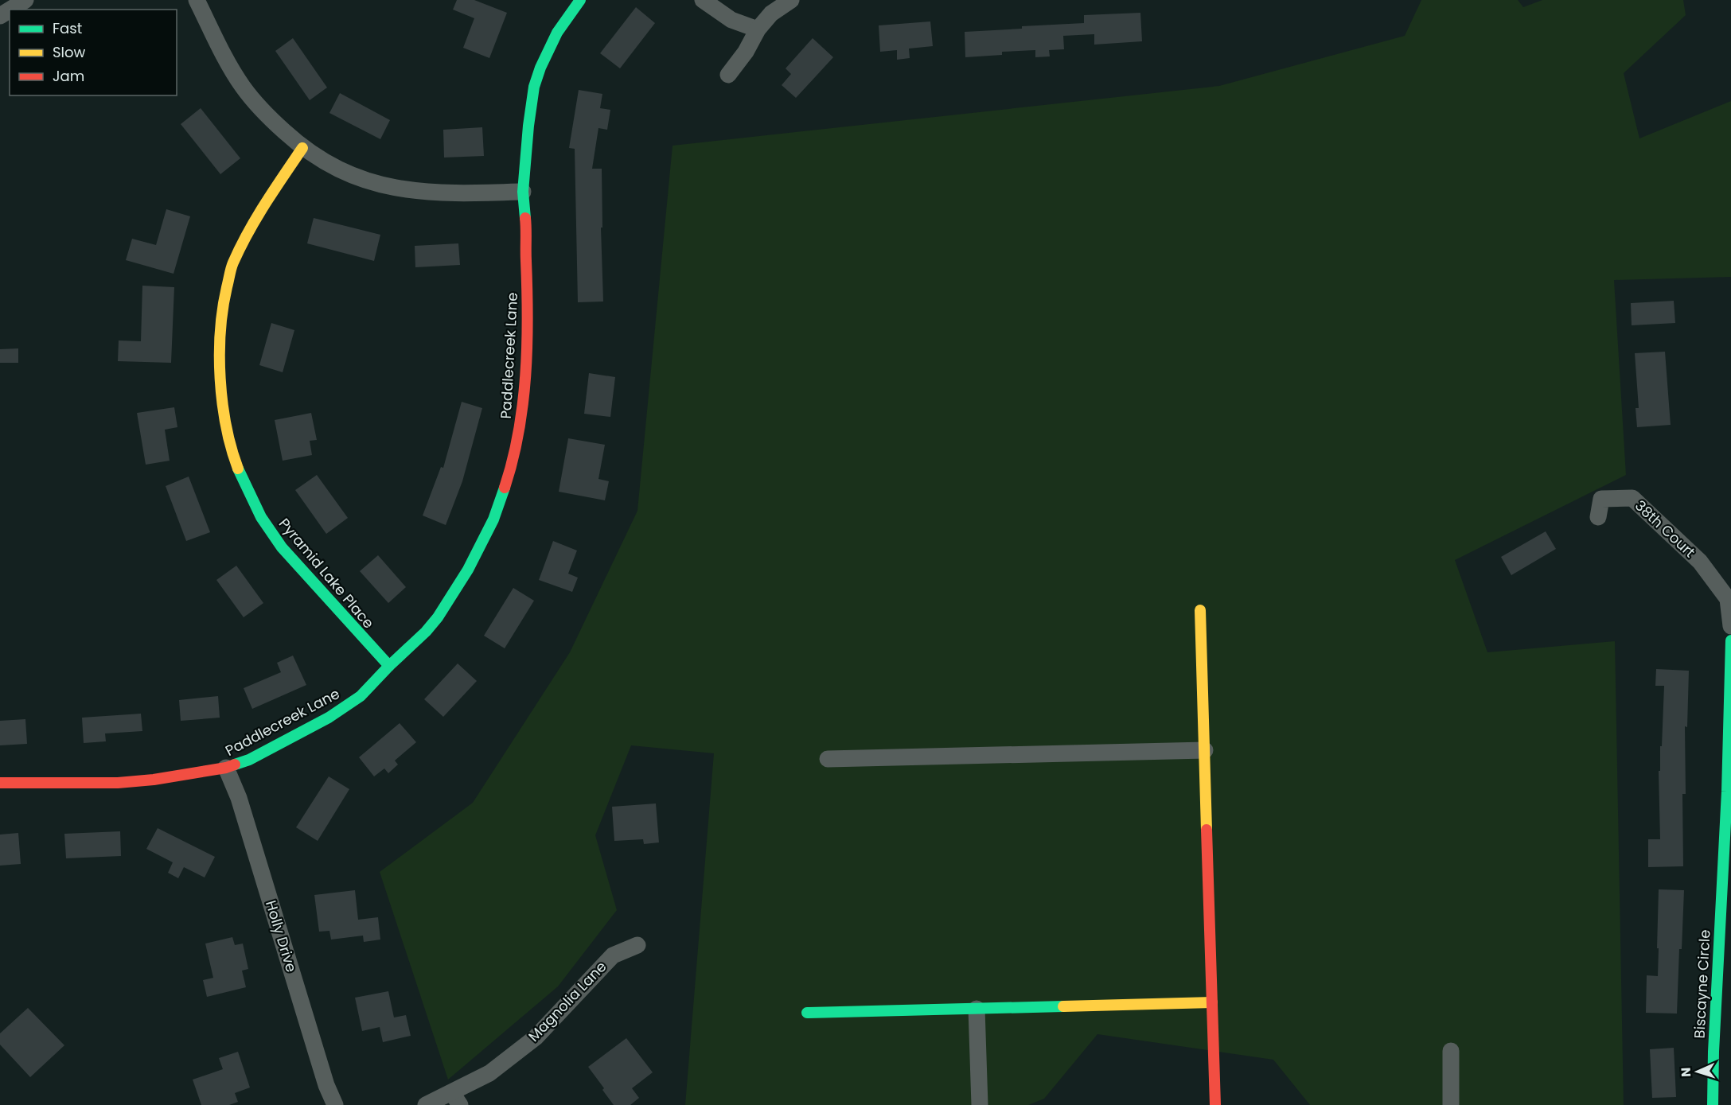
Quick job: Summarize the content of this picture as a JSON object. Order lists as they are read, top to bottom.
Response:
{
  "streets": {
    "street": [
      "Paddlecreek Lane",
      "38th Court",
      "Pyramid Lake Place",
      "Holly Drive",
      "Biscayne Circle",
      "Magnolia Lane"
    ]
  },
  "crossings": [
    ["Paddlecreek Lane", "Pyramid Lake Place"],
    ["Paddlecreek Lane", "Holly Drive"]
  ],
  "legend": ["Fast", "Slow", "Jam"],
  "north": "left"
}
